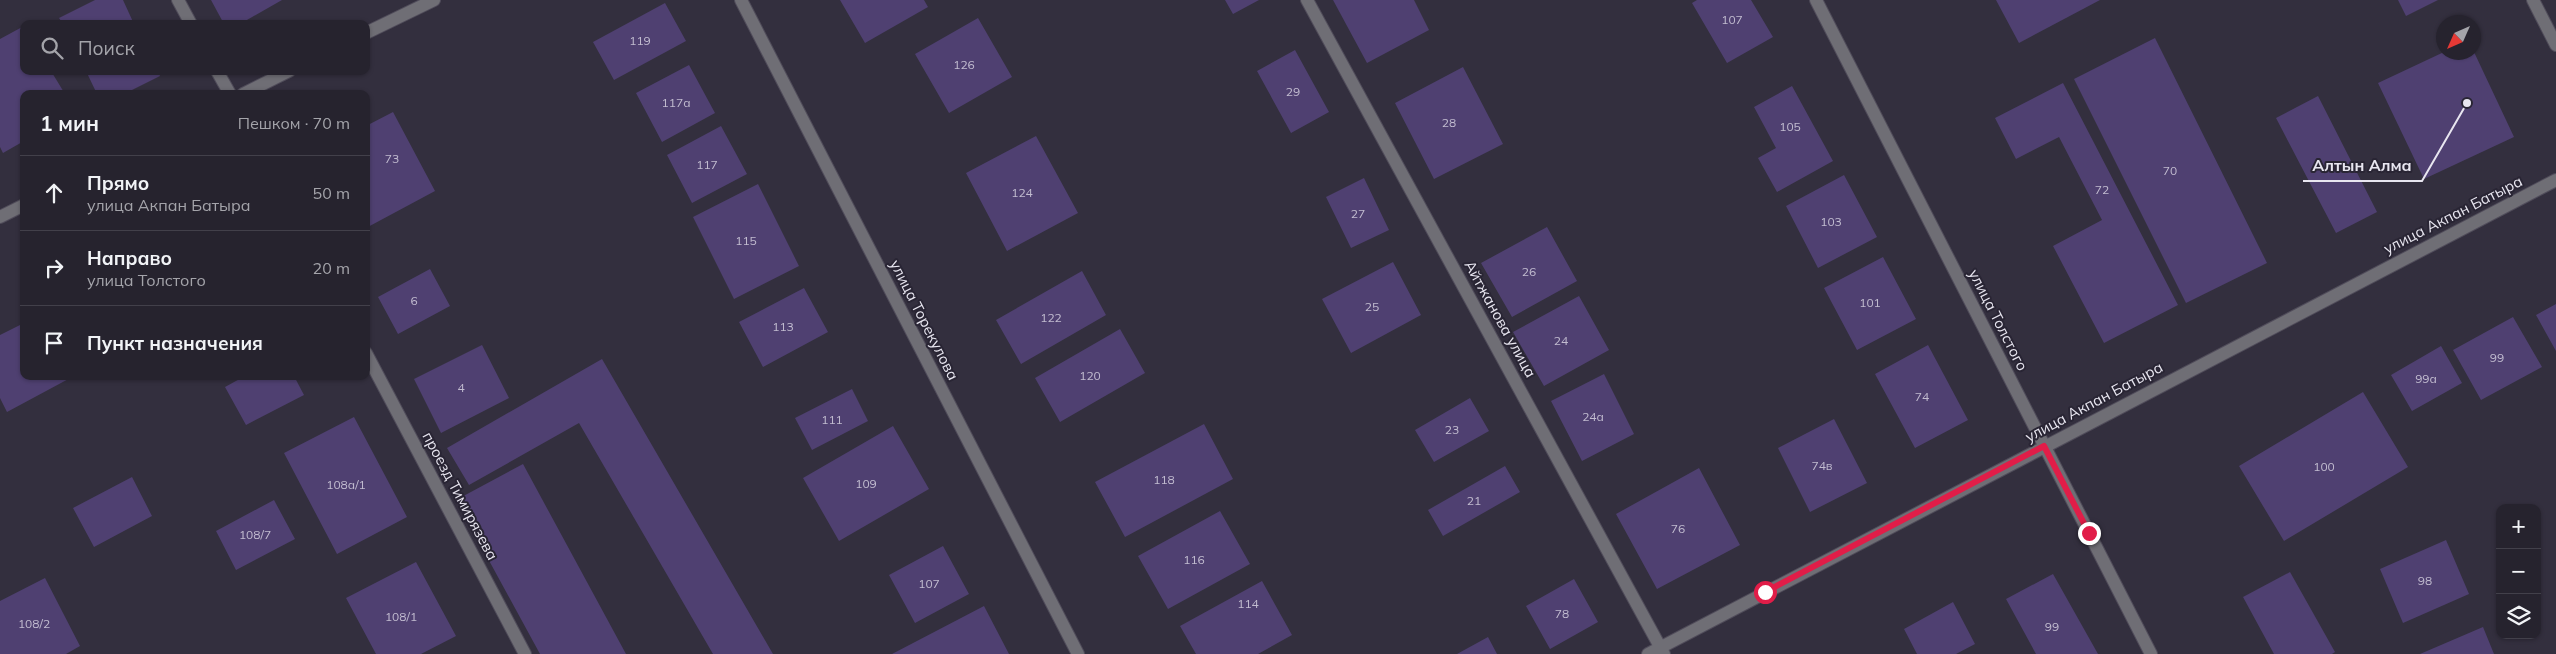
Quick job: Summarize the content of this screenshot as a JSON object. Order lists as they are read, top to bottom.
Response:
{
  "streets": {
    "street": [
      "улица Акпан Батыра",
      "Айтжанова улица",
      "улица Торекулова",
      "улица Толстого",
      "проезд Тимирязева"
    ]
  },
  "crossings": [
    ["улица Акпан Батыра", "Айтжанова улица"],
    ["улица Акпан Батыра", "улица Толстого"]
  ],
  "places": ["Алтын Алма"],
  "house_numbers": [
    "107",
    "119",
    "126",
    "29",
    "117а",
    "28",
    "105",
    "73",
    "117",
    "70",
    "72",
    "124",
    "27",
    "103",
    "115",
    "26",
    "6",
    "101",
    "25",
    "122",
    "113",
    "24",
    "99",
    "120",
    "99а",
    "4",
    "74",
    "24а",
    "111",
    "23",
    "74в",
    "100",
    "118",
    "109",
    "108а/1",
    "21",
    "76",
    "108/7",
    "116",
    "98",
    "107",
    "114",
    "78",
    "108/1",
    "108/2",
    "99"
  ],
  "north": "bottom left",
  "page": {
    "search": "Поиск",
    "heading": ["1 мин", "Пешком · 70 m"],
    "list": [
      ["Прямо", "улица Акпан Батыра", "50 m"],
      ["Направо", "улица Толстого", "20 m"],
      "Пункт назначения"
    ],
    "map_buttons": ["+", "−"]
  }
}
